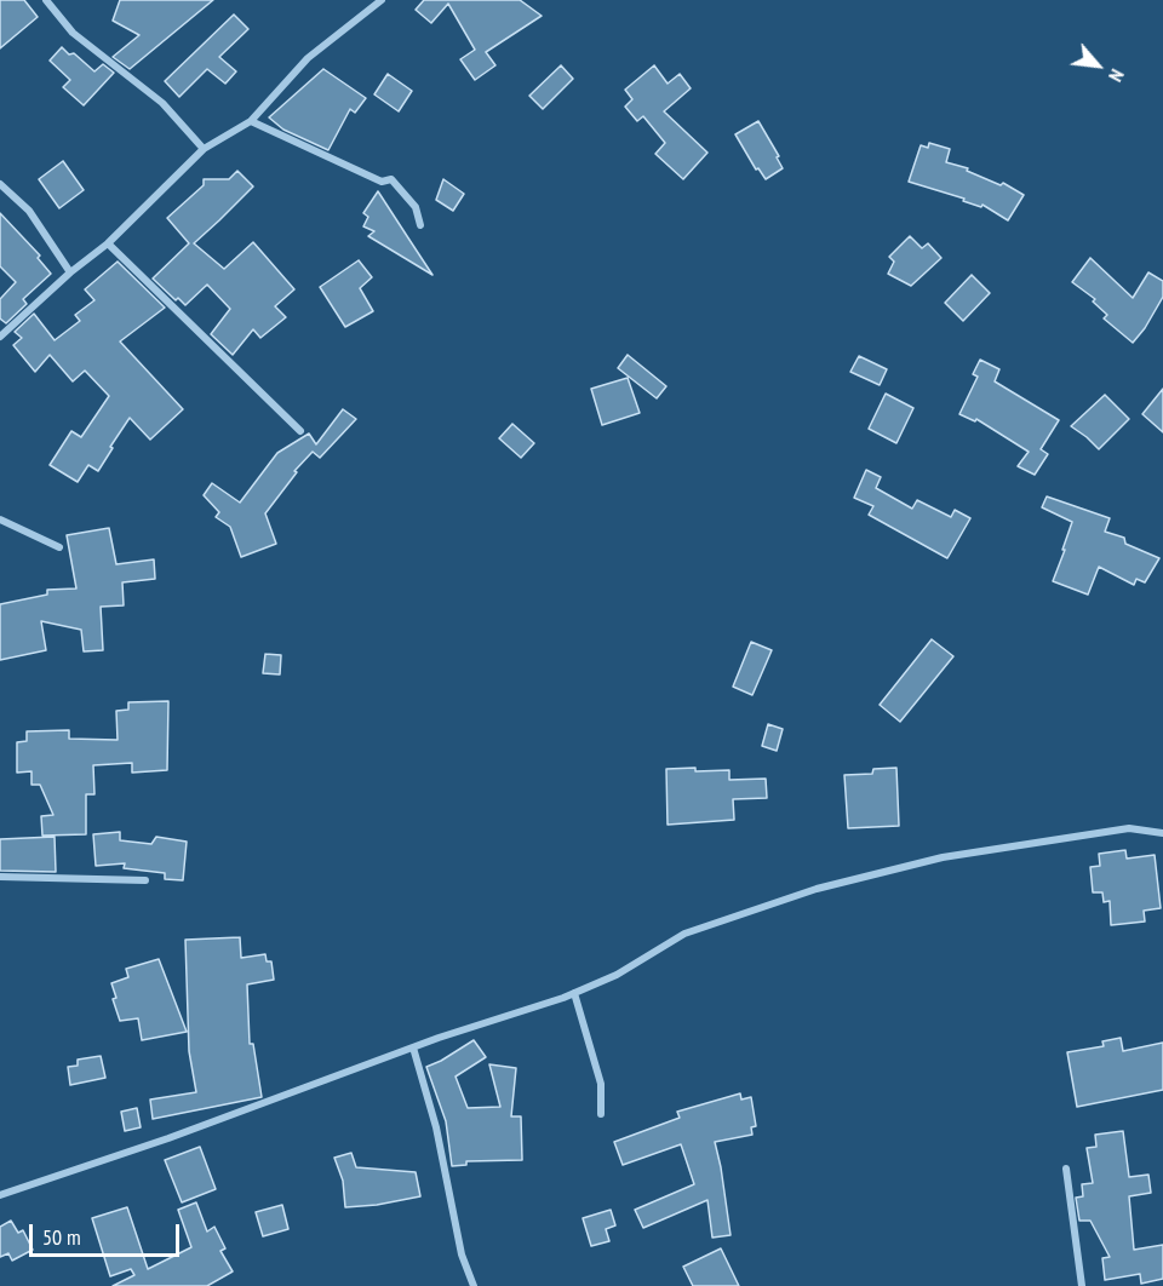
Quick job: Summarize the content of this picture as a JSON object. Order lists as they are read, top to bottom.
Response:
{
  "scale_bar": "50 m",
  "north": "bottom right"
}
